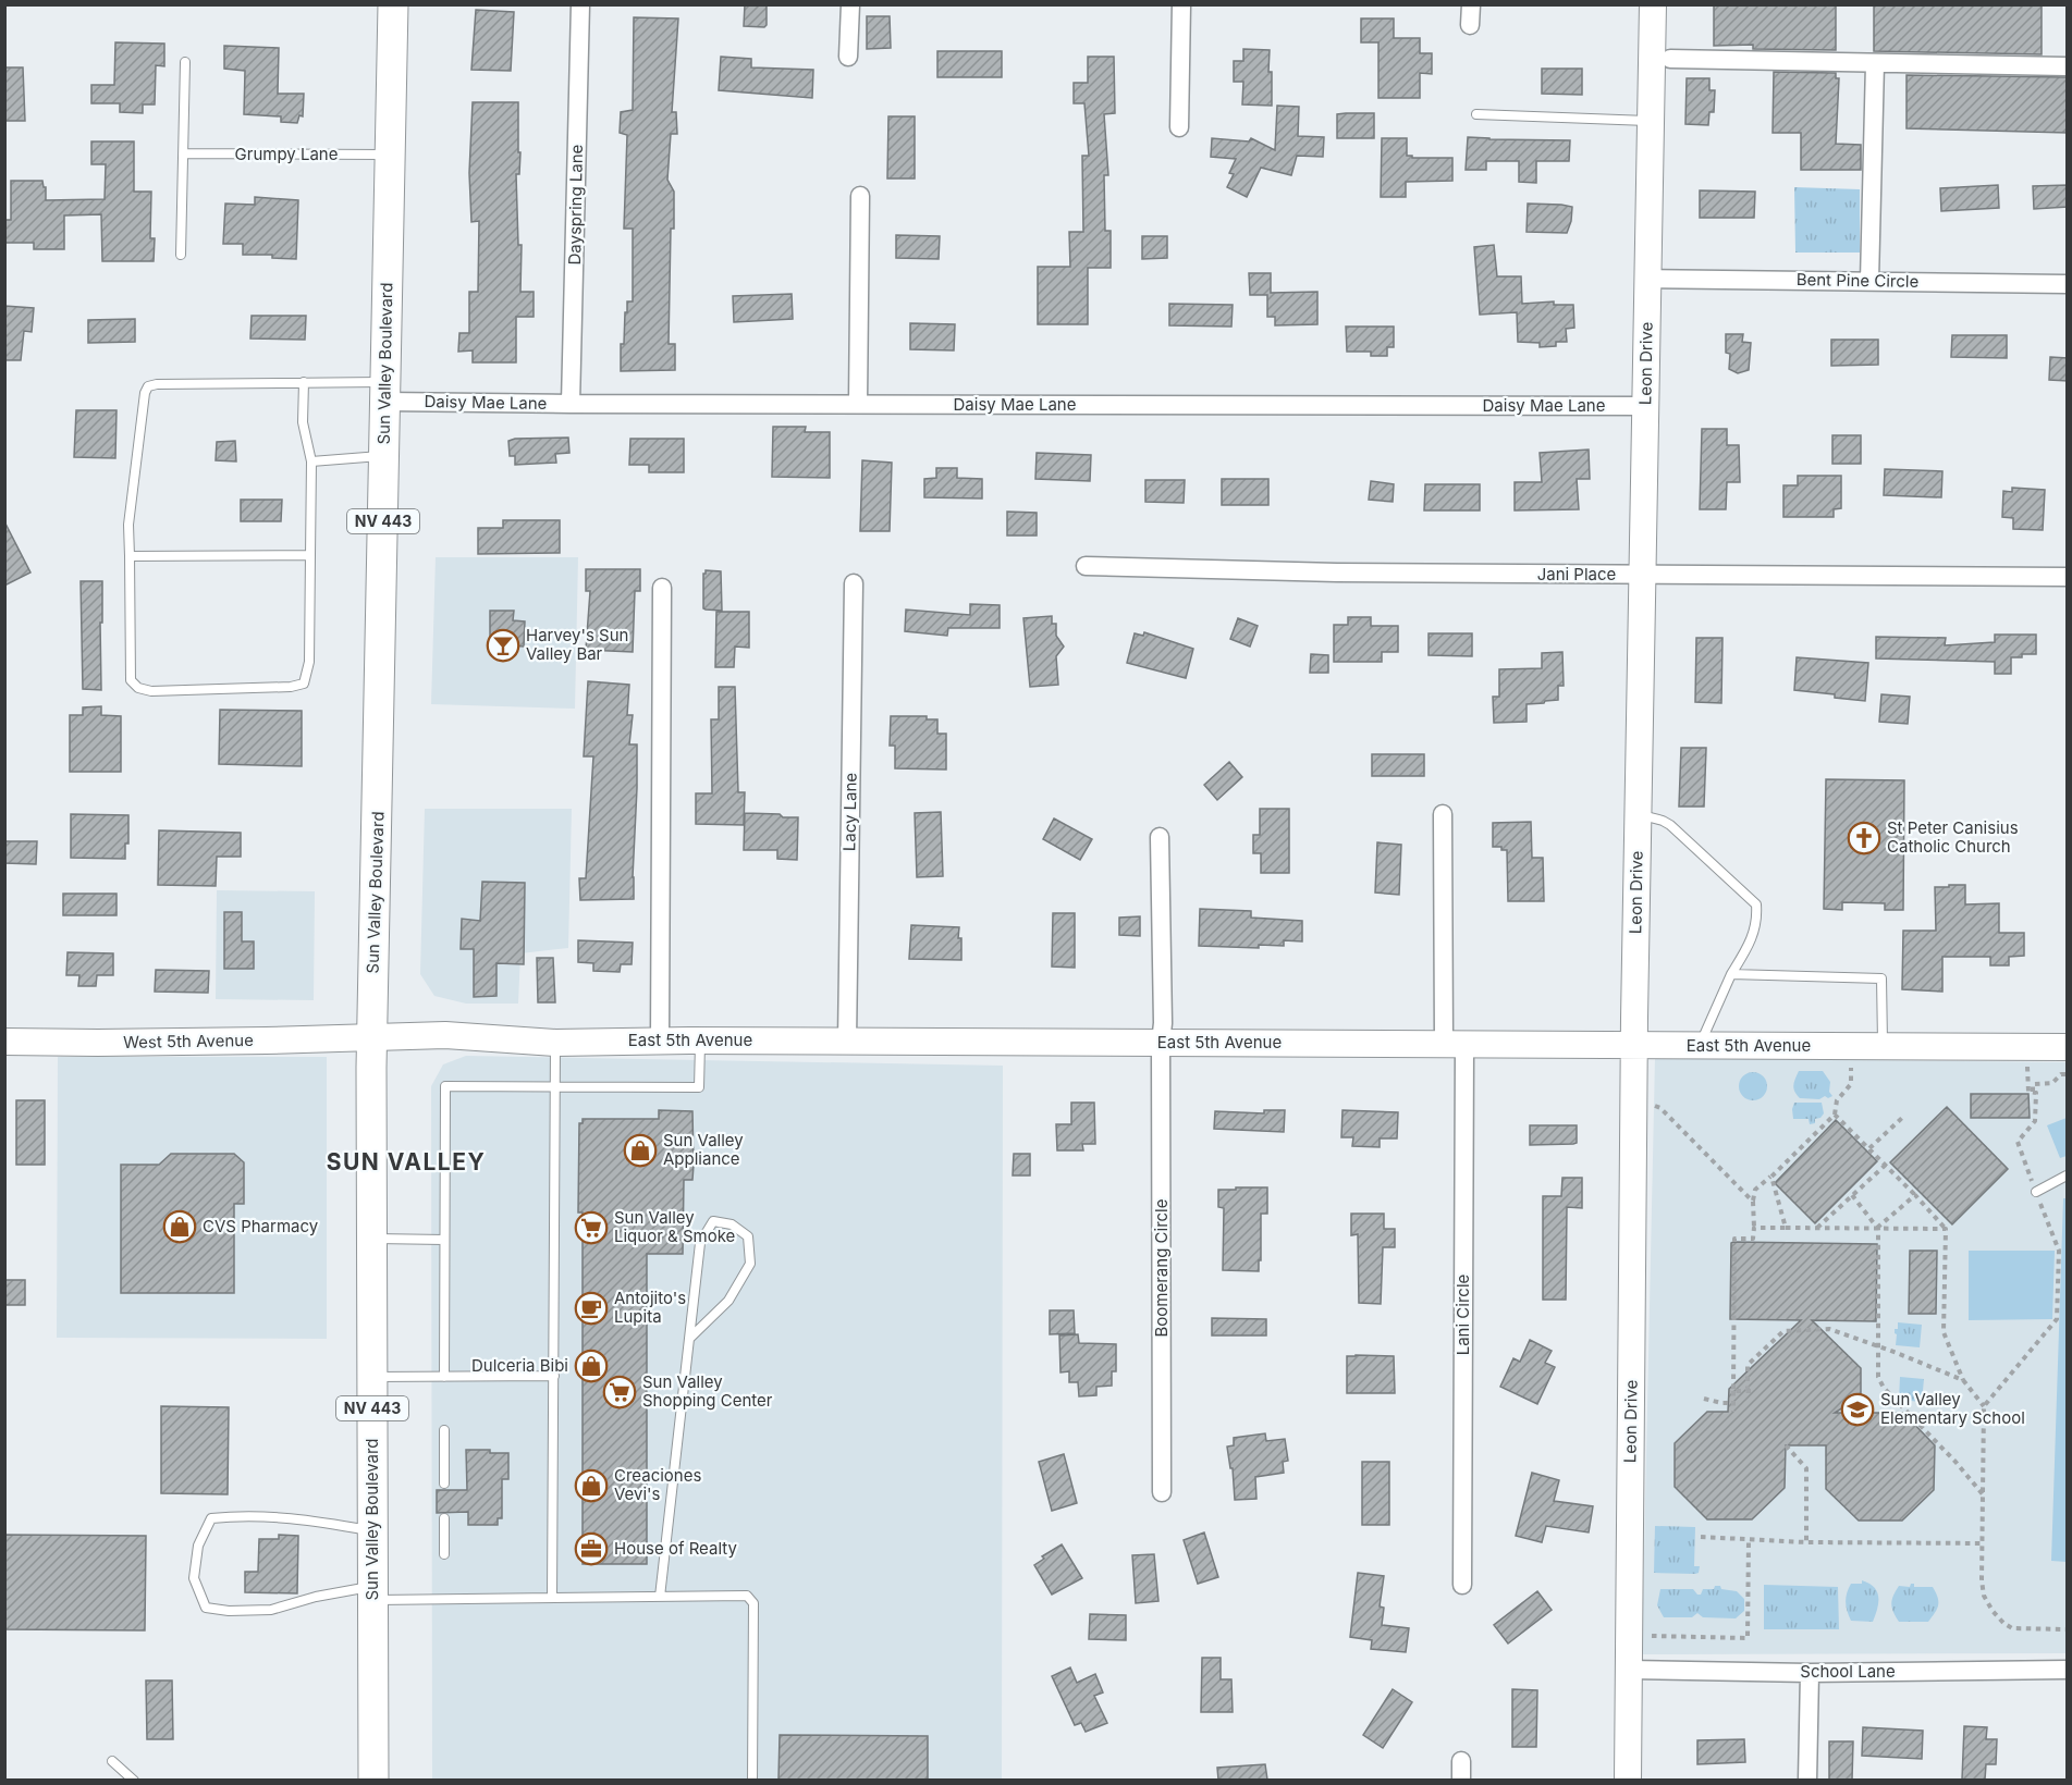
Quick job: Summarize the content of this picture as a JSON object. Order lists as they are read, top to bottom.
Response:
{
  "streets": {
    "main road": ["Sun Valley Boulevard", "NV 443"],
    "street": [
      "Dayspring Lane",
      "Bent Pine Circle",
      "Leon Drive",
      "Daisy Mae Lane",
      "Jani Place",
      "Lacy Lane",
      "East 5th Avenue",
      "West 5th Avenue",
      "Boomerang Circle",
      "Lani Circle",
      "School Lane"
    ],
    "lane": ["Grumpy Lane"]
  },
  "crossings": [
    ["Grumpy Lane", "Sun Valley Boulevard"],
    ["Dayspring Lane", "Daisy Mae Lane"],
    ["Bent Pine Circle", "Leon Drive"],
    ["Sun Valley Boulevard", "Daisy Mae Lane"],
    ["Sun Valley Boulevard", "East 5th Avenue"],
    ["Sun Valley Boulevard", "West 5th Avenue"],
    ["Leon Drive", "Daisy Mae Lane"],
    ["Leon Drive", "Jani Place"],
    ["Leon Drive", "East 5th Avenue"],
    ["Leon Drive", "School Lane"],
    ["Lacy Lane", "East 5th Avenue"],
    ["East 5th Avenue", "West 5th Avenue"],
    ["East 5th Avenue", "Boomerang Circle"],
    ["East 5th Avenue", "Lani Circle"]
  ],
  "districts": ["SUN VALLEY"],
  "places": {
    "bar": ["Harvey's Sun Valley Bar"],
    "church": ["St Peter Canisius Catholic Church"],
    "shop": [
      "Sun Valley Appliance",
      "CVS Pharmacy",
      "Dulceria Bibi",
      "Creaciones Vevi's"
    ],
    "supermarket": ["Sun Valley Liquor & Smoke", "Sun Valley Shopping Center"],
    "cafe": ["Antojito's Lupita"],
    "school or university": ["Sun Valley Elementary School"],
    "office": ["House of Realty"]
  }
}
